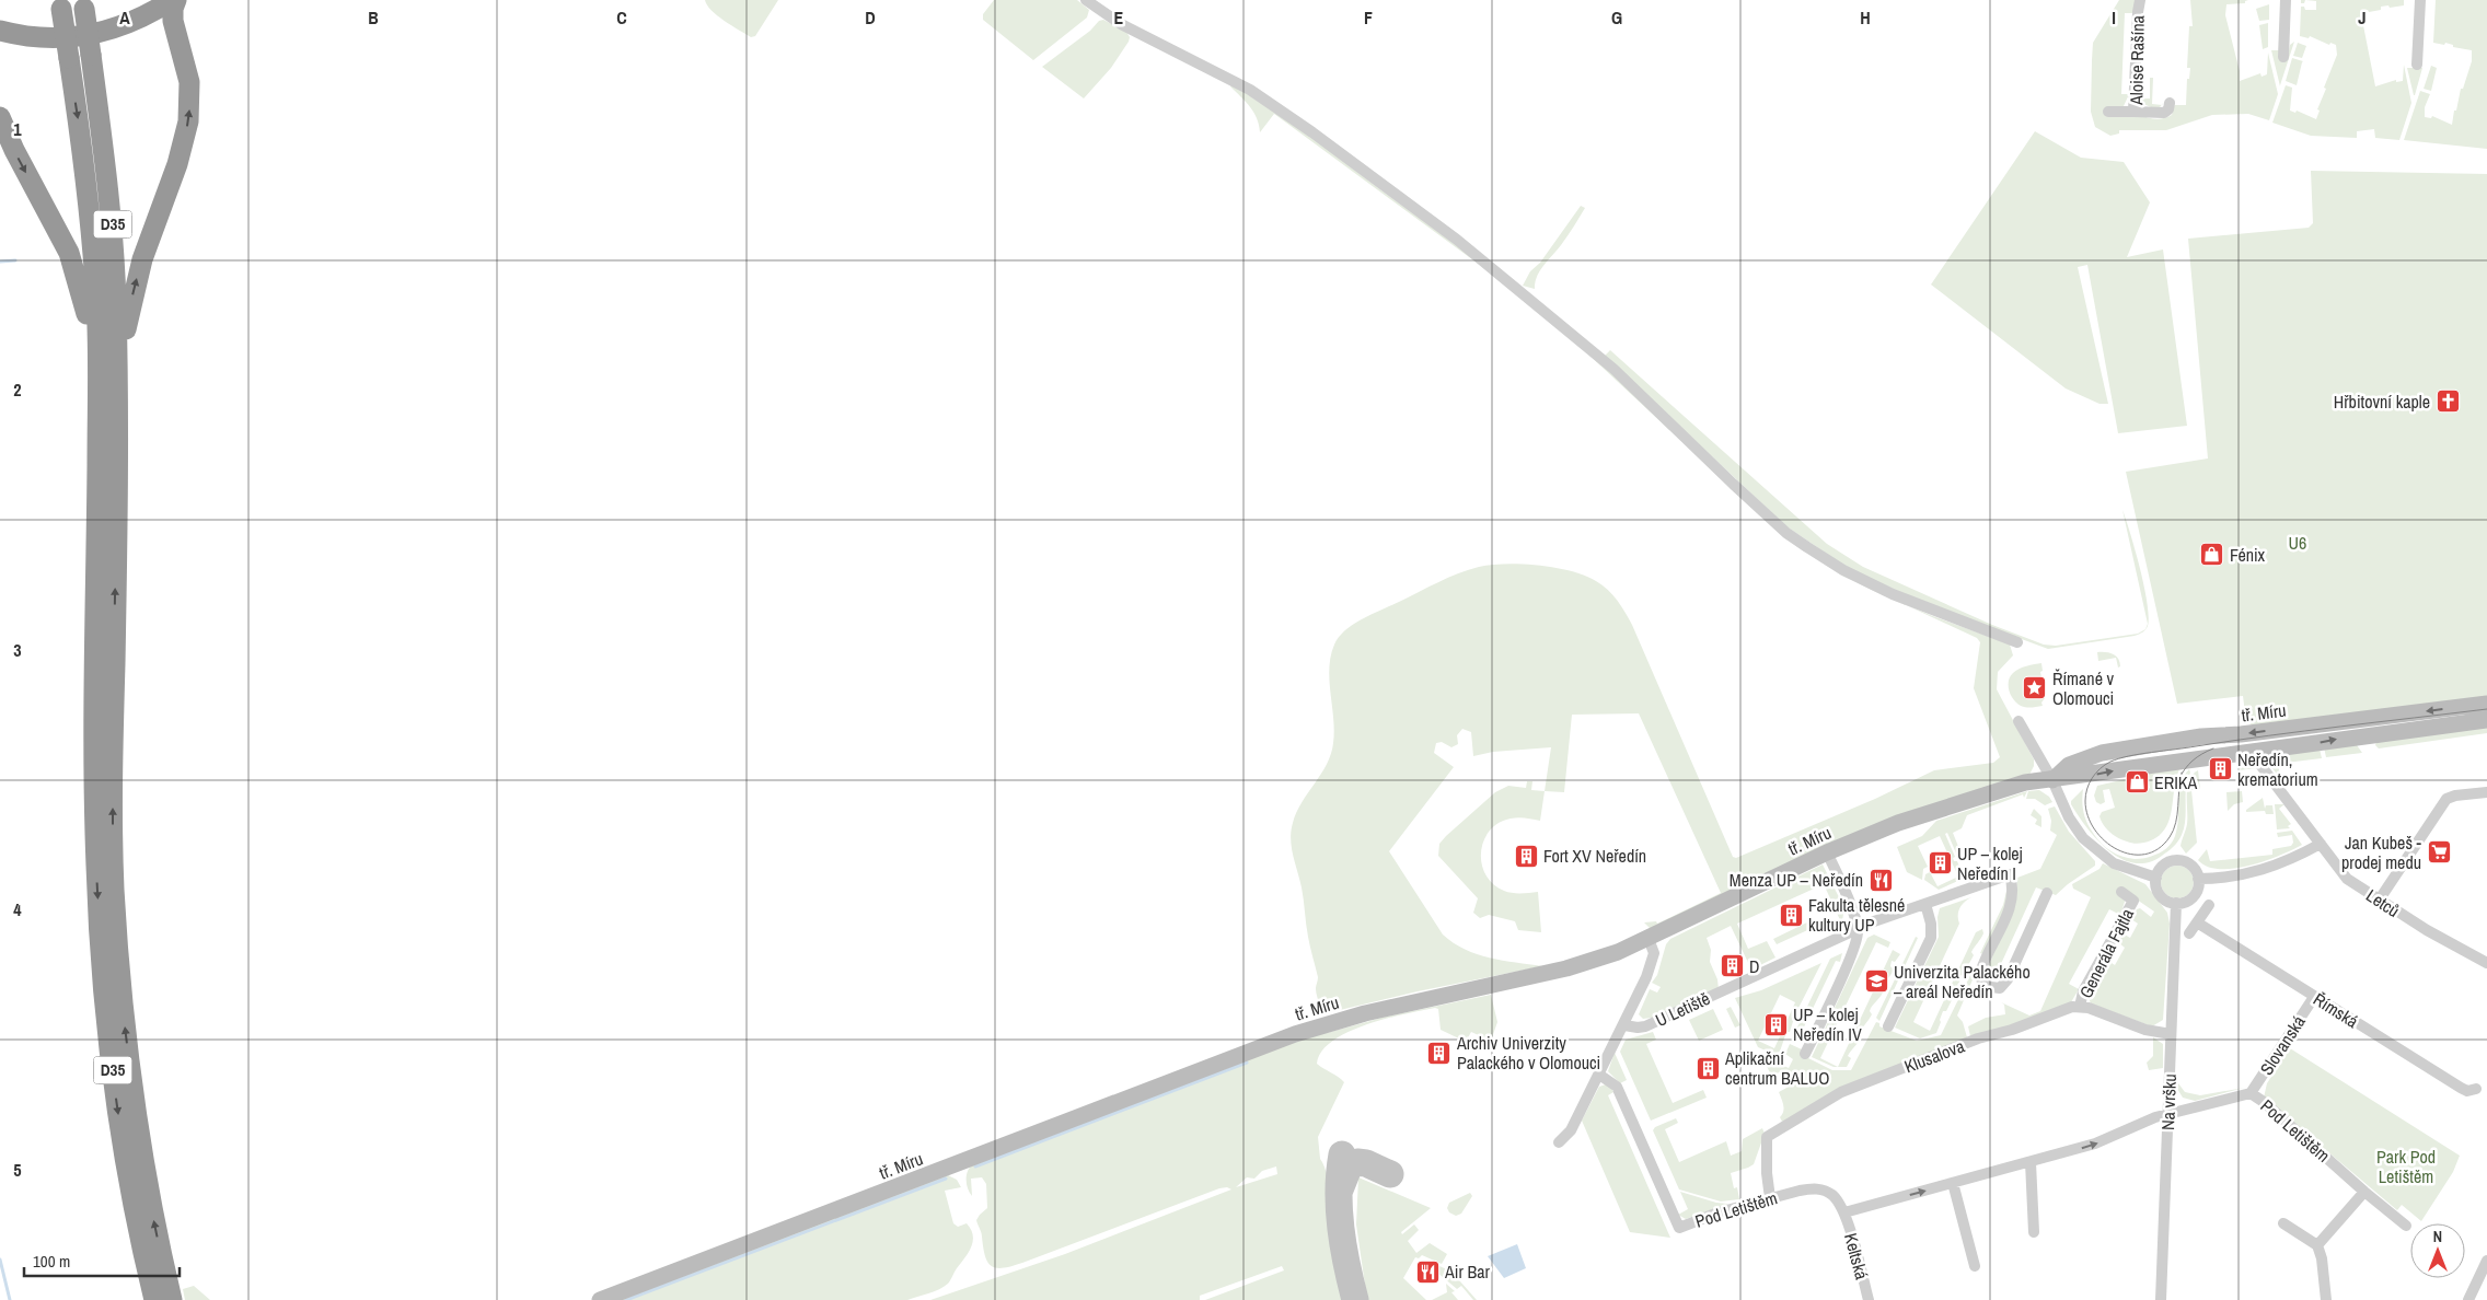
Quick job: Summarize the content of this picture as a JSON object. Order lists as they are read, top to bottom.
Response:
{
  "streets": {
    "highway": ["D35"],
    "main road": ["tř. Míru"],
    "street": [
      "Aloise Rašína",
      "Letců",
      "Generála Fajtla",
      "U Letiště",
      "Římská",
      "Slovanská",
      "Klusalova",
      "Na vršku",
      "Pod Letištěm",
      "Keltská"
    ]
  },
  "crossings": [
    ["Generála Fajtla", "Klusalova"],
    ["Římská", "Slovanská"],
    ["Slovanská", "Pod Letištěm"],
    ["Klusalova", "Na vršku"],
    ["Klusalova", "Pod Letištěm"],
    ["Na vršku", "Pod Letištěm"],
    ["Pod Letištěm", "Keltská"]
  ],
  "parks": ["U6", "Park Pod Letištěm"],
  "places": {
    "church": ["Hřbitovní kaple"],
    "shop": ["Fénix", "ERIKA"],
    "place": ["Římané v Olomouci"],
    "building": [
      "Neředín, krematorium",
      "Fort XV Neředín",
      "UP – kolej Neředín I",
      "Fakulta tělesné kultury UP",
      "D",
      "UP – kolej Neředín IV",
      "Archiv Univerzity Palackého v Olomouci",
      "Aplikační centrum BALUO"
    ],
    "supermarket": ["Jan Kubeš - prodej medu"],
    "restaurant": ["Menza UP – Neředín", "Air Bar"],
    "school or university": ["Univerzita Palackého – areál Neředín"]
  },
  "scale_bar": "100 m",
  "north": "top",
  "grid": {
    "columns": [
      "A",
      "B",
      "C",
      "D",
      "E",
      "F",
      "G",
      "H",
      "I",
      "J"
    ],
    "rows": [
      "1",
      "2",
      "3",
      "4",
      "5"
    ]
  }
}
